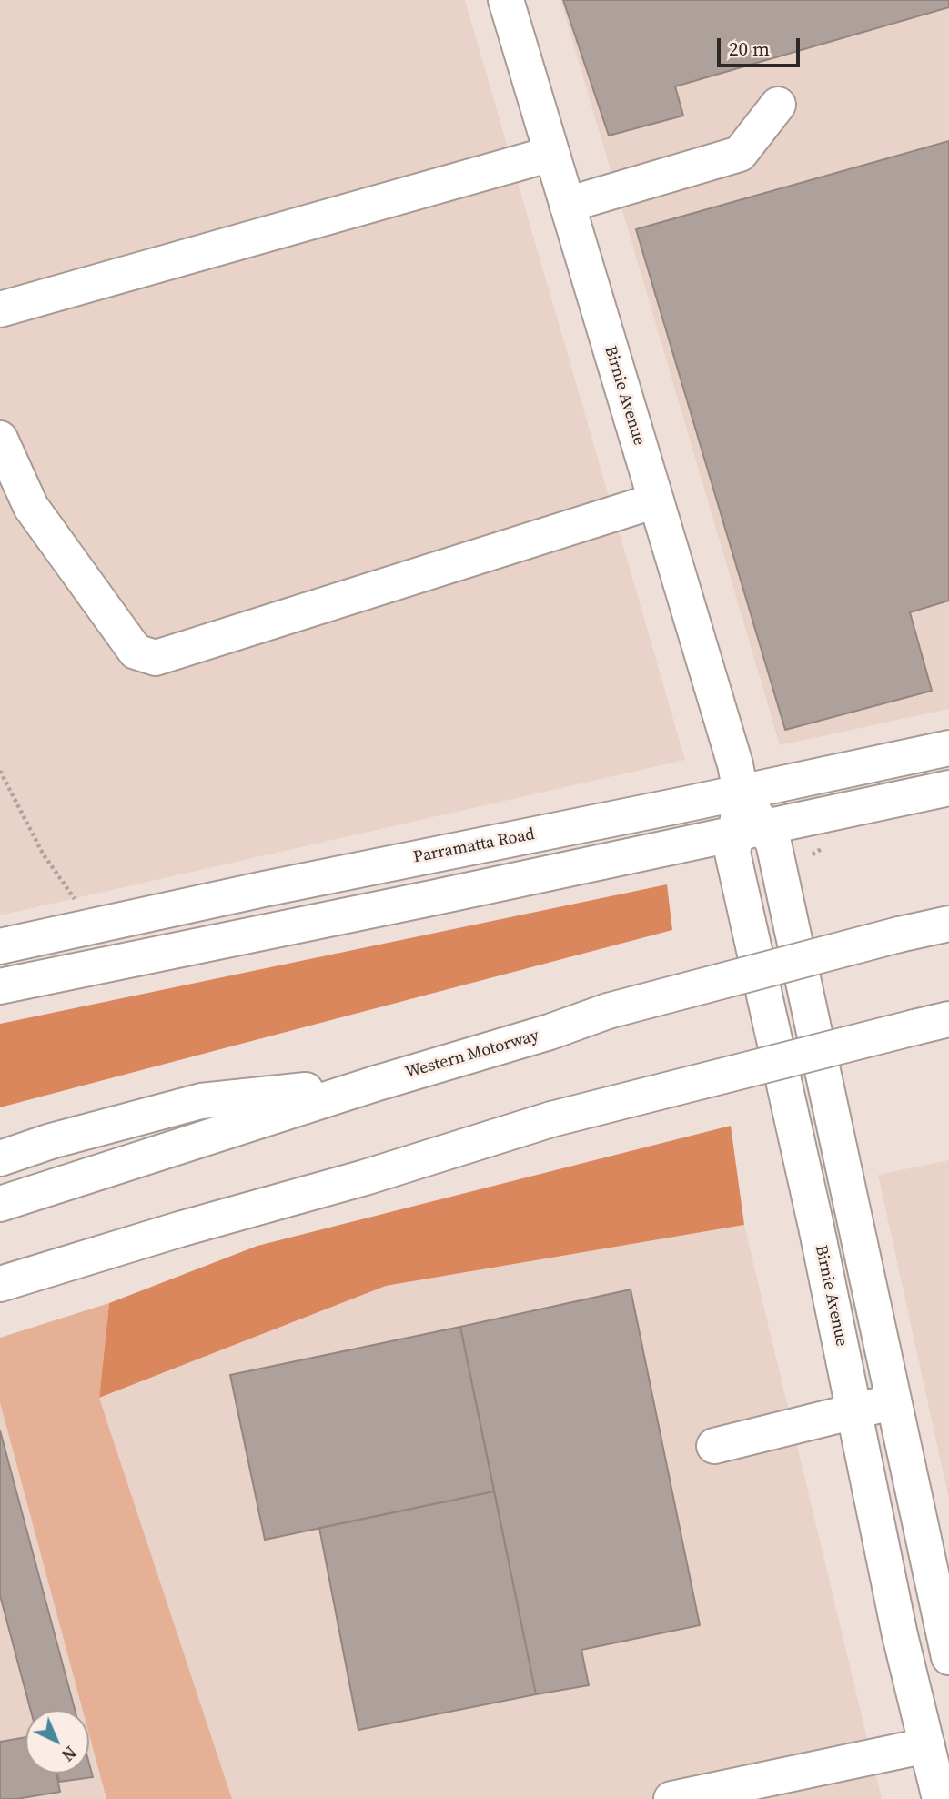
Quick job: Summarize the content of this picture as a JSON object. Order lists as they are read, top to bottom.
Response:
{
  "streets": {
    "main road": ["Birnie Avenue", "Parramatta Road", "Western Motorway"]
  },
  "crossings": [
    ["Birnie Avenue", "Parramatta Road"]
  ],
  "scale_bar": "20 m",
  "north": "bottom right"
}
